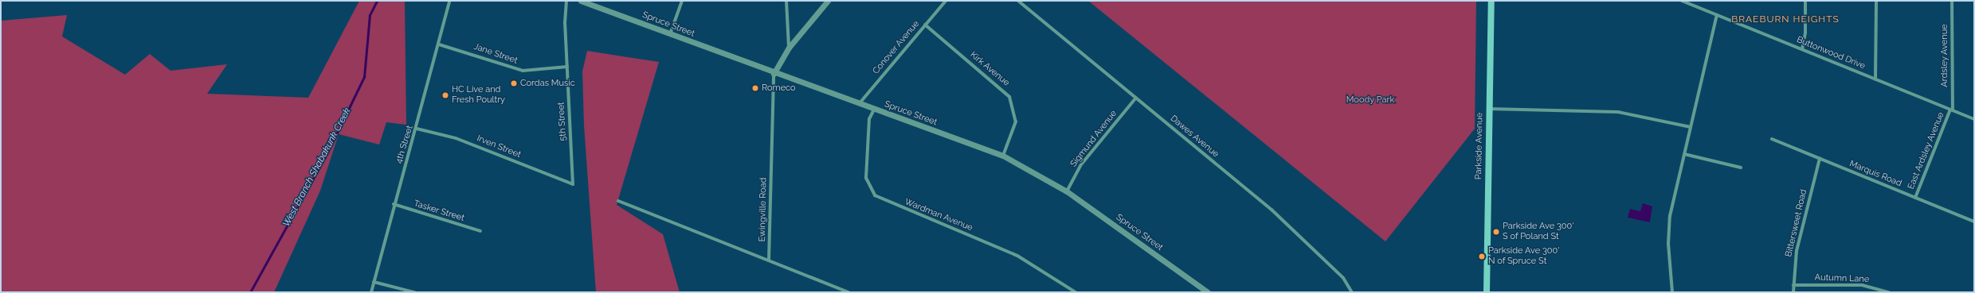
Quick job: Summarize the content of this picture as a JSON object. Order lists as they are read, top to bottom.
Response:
{
  "streets": {
    "main road": ["Parkside Avenue"],
    "street": [
      "Spruce Street",
      "Conover Avenue",
      "Buttonwood Drive",
      "Jane Street",
      "Ardsley Avenue",
      "Kirk Avenue",
      "5th Street",
      "Dawes Avenue",
      "Sigmund Avenue",
      "4th Street",
      "Irven Street",
      "East Ardsley Avenue",
      "Marquis Road",
      "Ewingville Road",
      "Tasker Street",
      "Wardman Avenue",
      "Bittersweet Road",
      "Autumn Lane"
    ]
  },
  "crossings": [
    ["Spruce Street", "Conover Avenue"],
    ["Spruce Street", "Kirk Avenue"],
    ["Spruce Street", "Sigmund Avenue"],
    ["Spruce Street", "Ewingville Road"],
    ["Spruce Street", "Wardman Avenue"],
    ["Conover Avenue", "Kirk Avenue"],
    ["Buttonwood Drive", "Ardsley Avenue"],
    ["Buttonwood Drive", "East Ardsley Avenue"],
    ["Jane Street", "5th Street"],
    ["Jane Street", "4th Street"],
    ["Ardsley Avenue", "East Ardsley Avenue"],
    ["5th Street", "Irven Street"],
    ["Dawes Avenue", "Sigmund Avenue"],
    ["4th Street", "Irven Street"],
    ["4th Street", "Tasker Street"],
    ["East Ardsley Avenue", "Marquis Road"],
    ["Marquis Road", "Bittersweet Road"],
    ["Bittersweet Road", "Autumn Lane"]
  ],
  "districts": ["BRAEBURN HEIGHTS"],
  "water": ["West Branch Shabakunk Creek"],
  "parks": ["Moody Park"],
  "places": [
    "Cordas Music",
    "Romeco",
    "HC Live and Fresh Poultry",
    "Parkside Ave 300' S of Poland St",
    "Parkside Ave 300' N of Spruce St"
  ]
}
